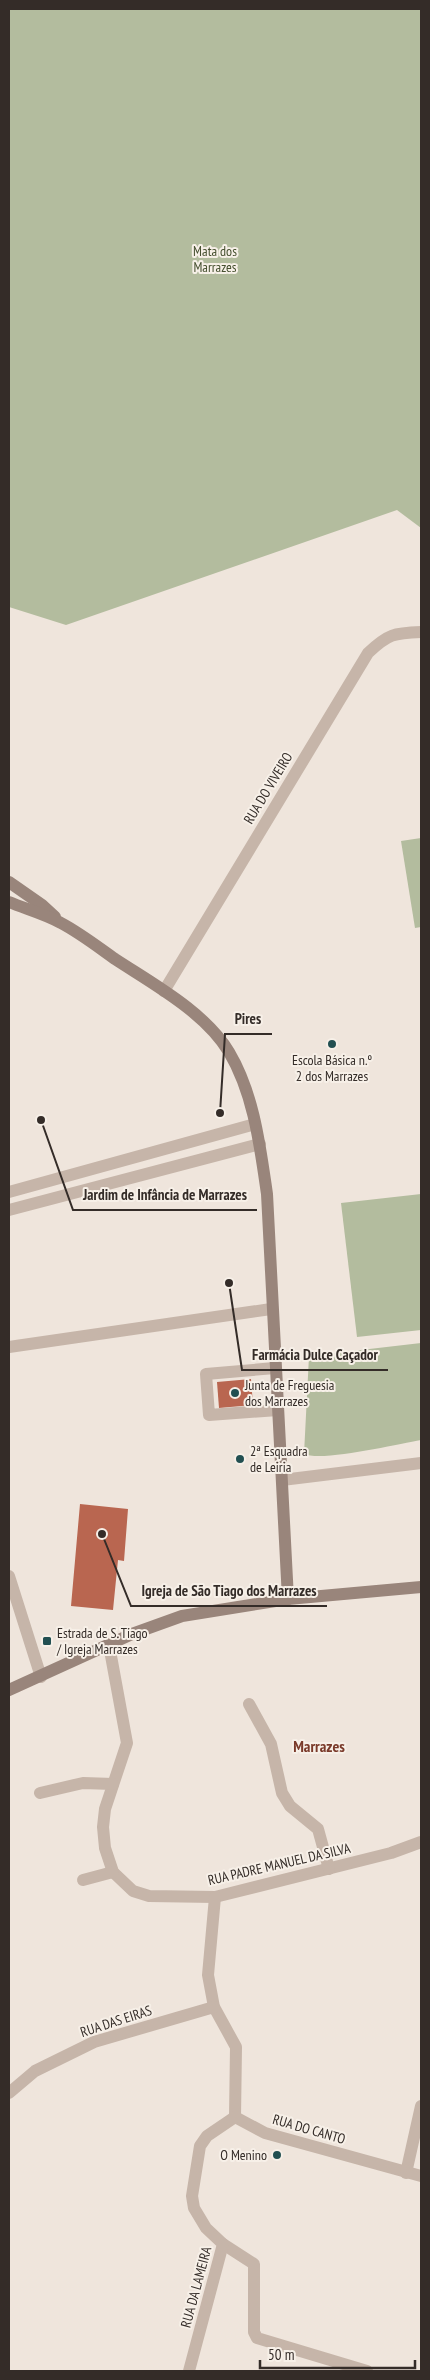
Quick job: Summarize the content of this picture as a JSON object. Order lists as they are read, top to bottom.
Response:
{
  "streets": {
    "street": [
      "RUA DO VIVEIRO",
      "RUA PADRE MANUEL DA SILVA",
      "RUA DAS EIRAS",
      "RUA DO CANTO",
      "RUA DA LAMEIRA"
    ]
  },
  "crossings": [
    ["RUA DO CANTO", "RUA DA LAMEIRA"]
  ],
  "districts": ["Marrazes"],
  "parks": ["Mata dos Marrazes"],
  "places": {
    "other": [
      "Escola Básica n.º 2 dos Marrazes",
      "Pires",
      "Jardim de Infância de Marrazes",
      "Farmácia Dulce Caçador",
      "Junta de Freguesia dos Marrazes",
      "2ª Esquadra de Leiria",
      "Igreja de São Tiago dos Marrazes",
      "O Menino"
    ],
    "transit": ["Estrada de S. Tiago / Igreja Marrazes"]
  },
  "scale_bar": "50 m"
}
